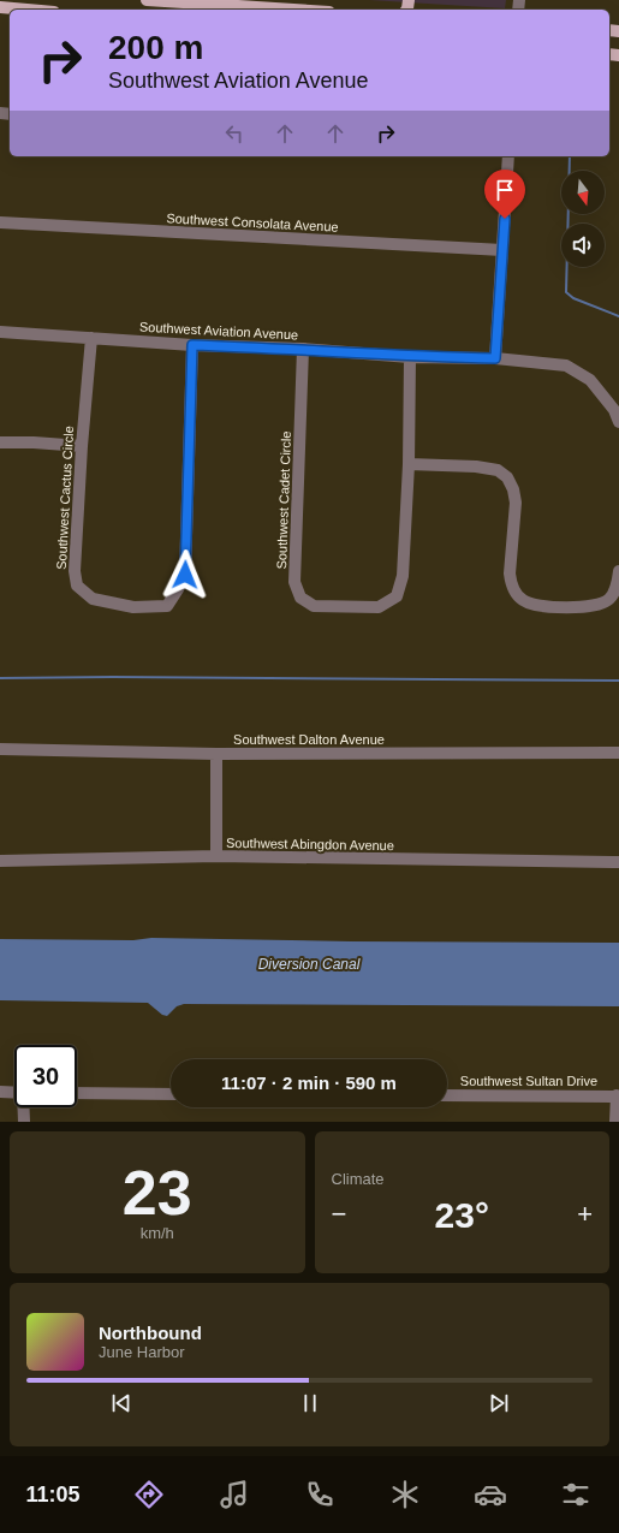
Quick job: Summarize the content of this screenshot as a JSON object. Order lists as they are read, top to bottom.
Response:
{
  "streets": {
    "street": [
      "Southwest Consolata Avenue",
      "Southwest Aviation Avenue",
      "Southwest Cactus Circle",
      "Southwest Cadet Circle",
      "Southwest Dalton Avenue",
      "Southwest Abingdon Avenue",
      "Southwest Sultan Drive"
    ]
  },
  "crossings": [
    ["Southwest Aviation Avenue", "Southwest Cactus Circle"],
    ["Southwest Aviation Avenue", "Southwest Cadet Circle"]
  ],
  "water": ["Diversion Canal"],
  "north": "bottom",
  "page": {
    "turn": ["200 m", "Southwest Aviation Avenue"],
    "limit": "30",
    "trip": "11:07 · 2 min · 590 m",
    "tile": [
      ["23", "km/h"],
      "Climate"
    ],
    "heat": ["−", "23°", "+"],
    "song": ["Northbound", "June Harbor"],
    "tabs": "11:05"
  }
}
